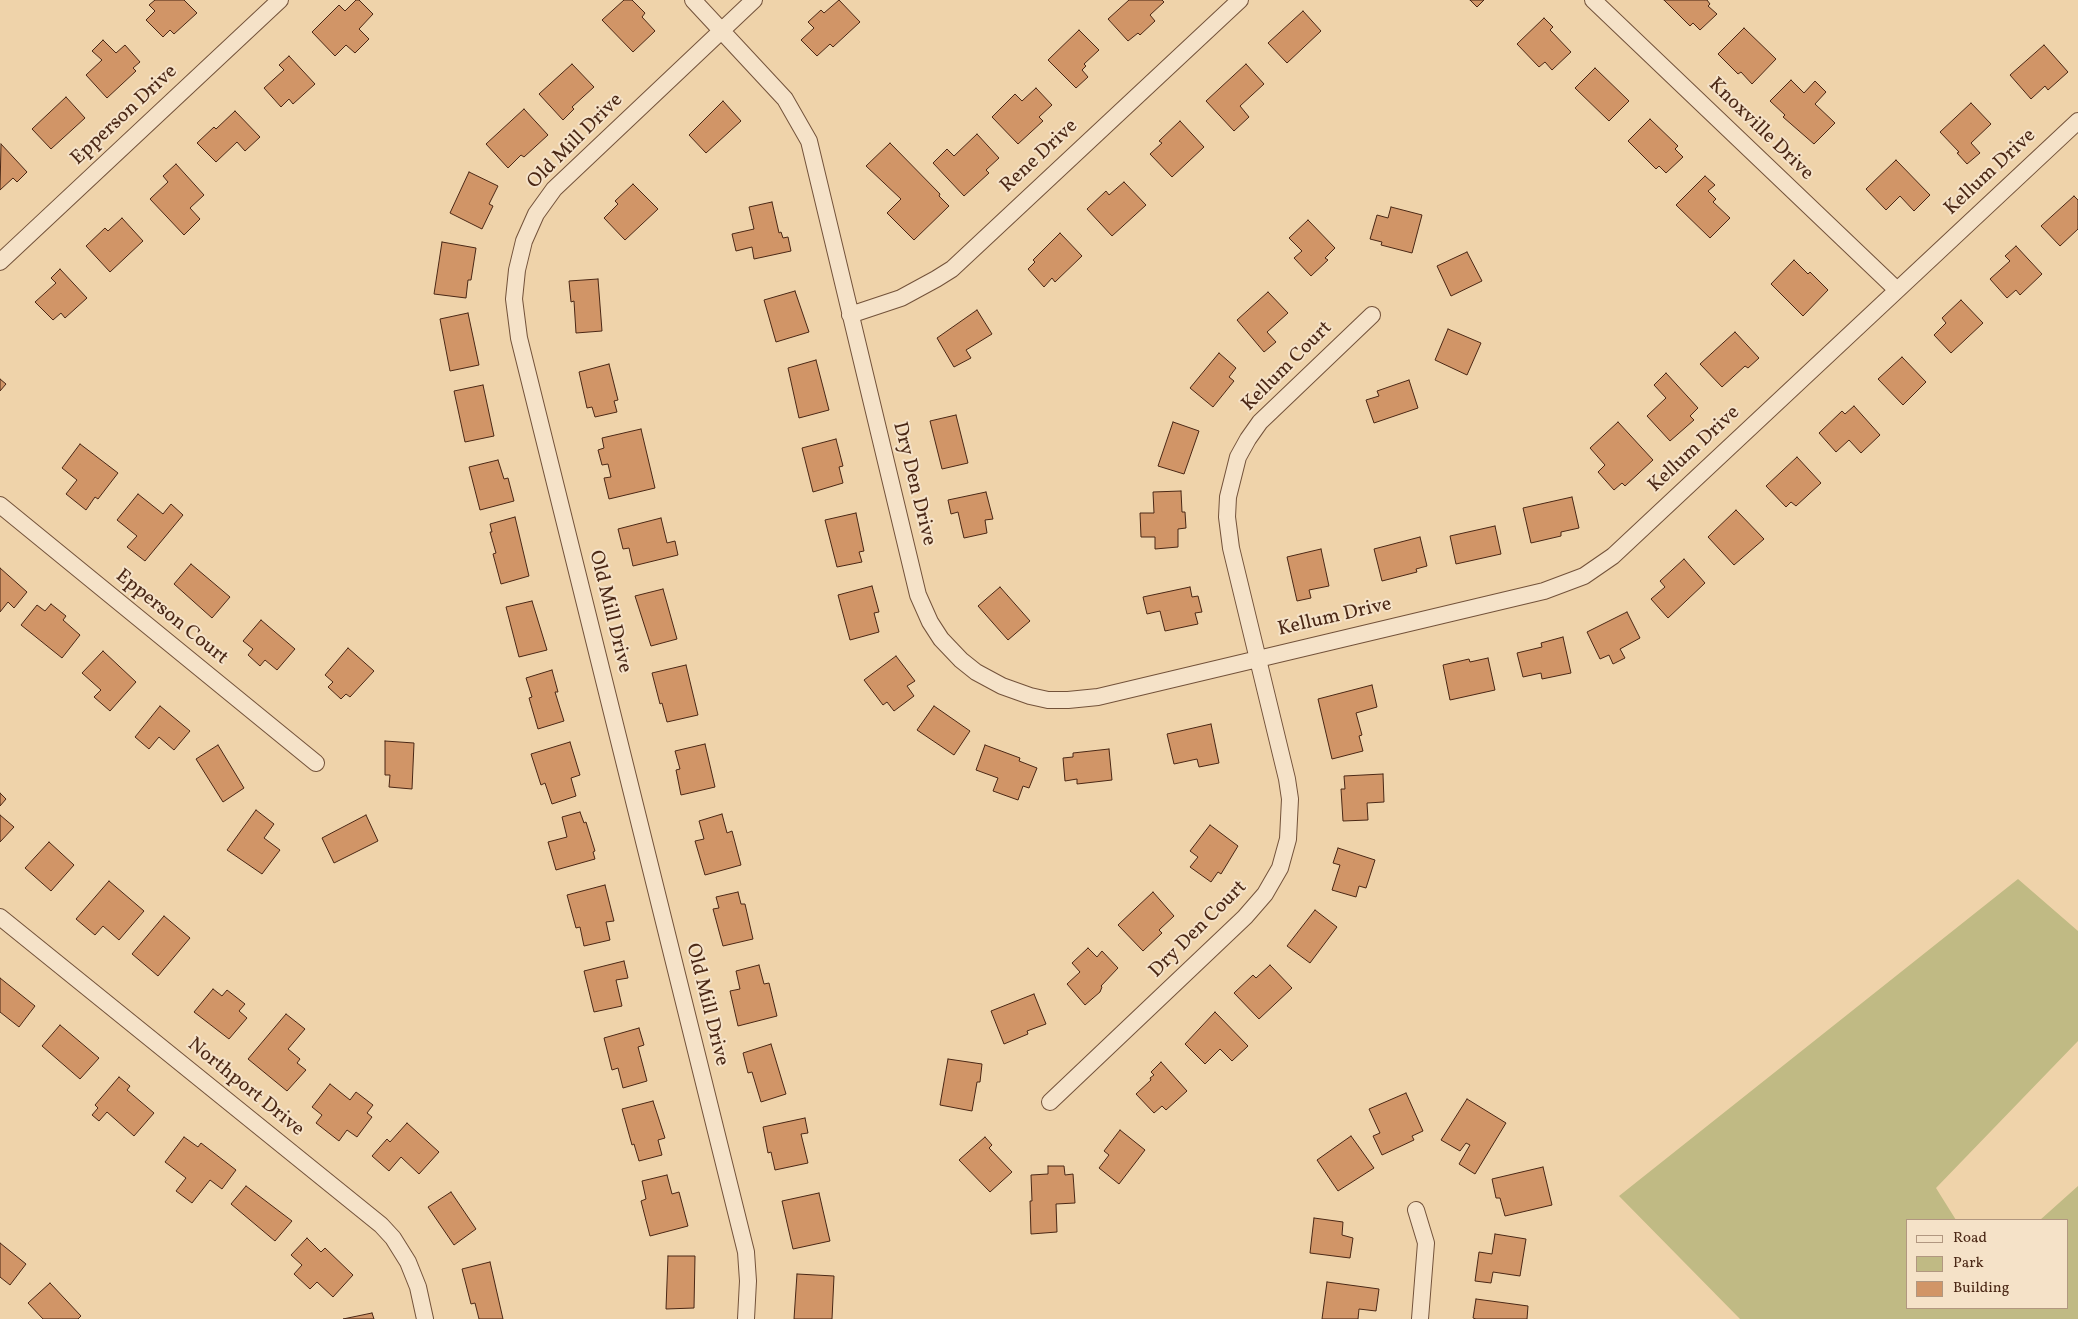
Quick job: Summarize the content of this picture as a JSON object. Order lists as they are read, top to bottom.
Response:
{
  "streets": {
    "street": [
      "Epperson Drive",
      "Knoxville Drive",
      "Old Mill Drive",
      "Rene Drive",
      "Kellum Drive",
      "Kellum Court",
      "Dry Den Drive",
      "Epperson Court",
      "Dry Den Court",
      "Northport Drive"
    ]
  },
  "crossings": [
    ["Knoxville Drive", "Kellum Drive"],
    ["Old Mill Drive", "Dry Den Drive"],
    ["Rene Drive", "Dry Den Drive"],
    ["Kellum Drive", "Kellum Court"],
    ["Kellum Drive", "Dry Den Drive"],
    ["Kellum Drive", "Dry Den Court"],
    ["Kellum Court", "Dry Den Drive"],
    ["Kellum Court", "Dry Den Court"],
    ["Dry Den Drive", "Dry Den Court"]
  ],
  "legend": ["Road", "Park", "Building"]
}
